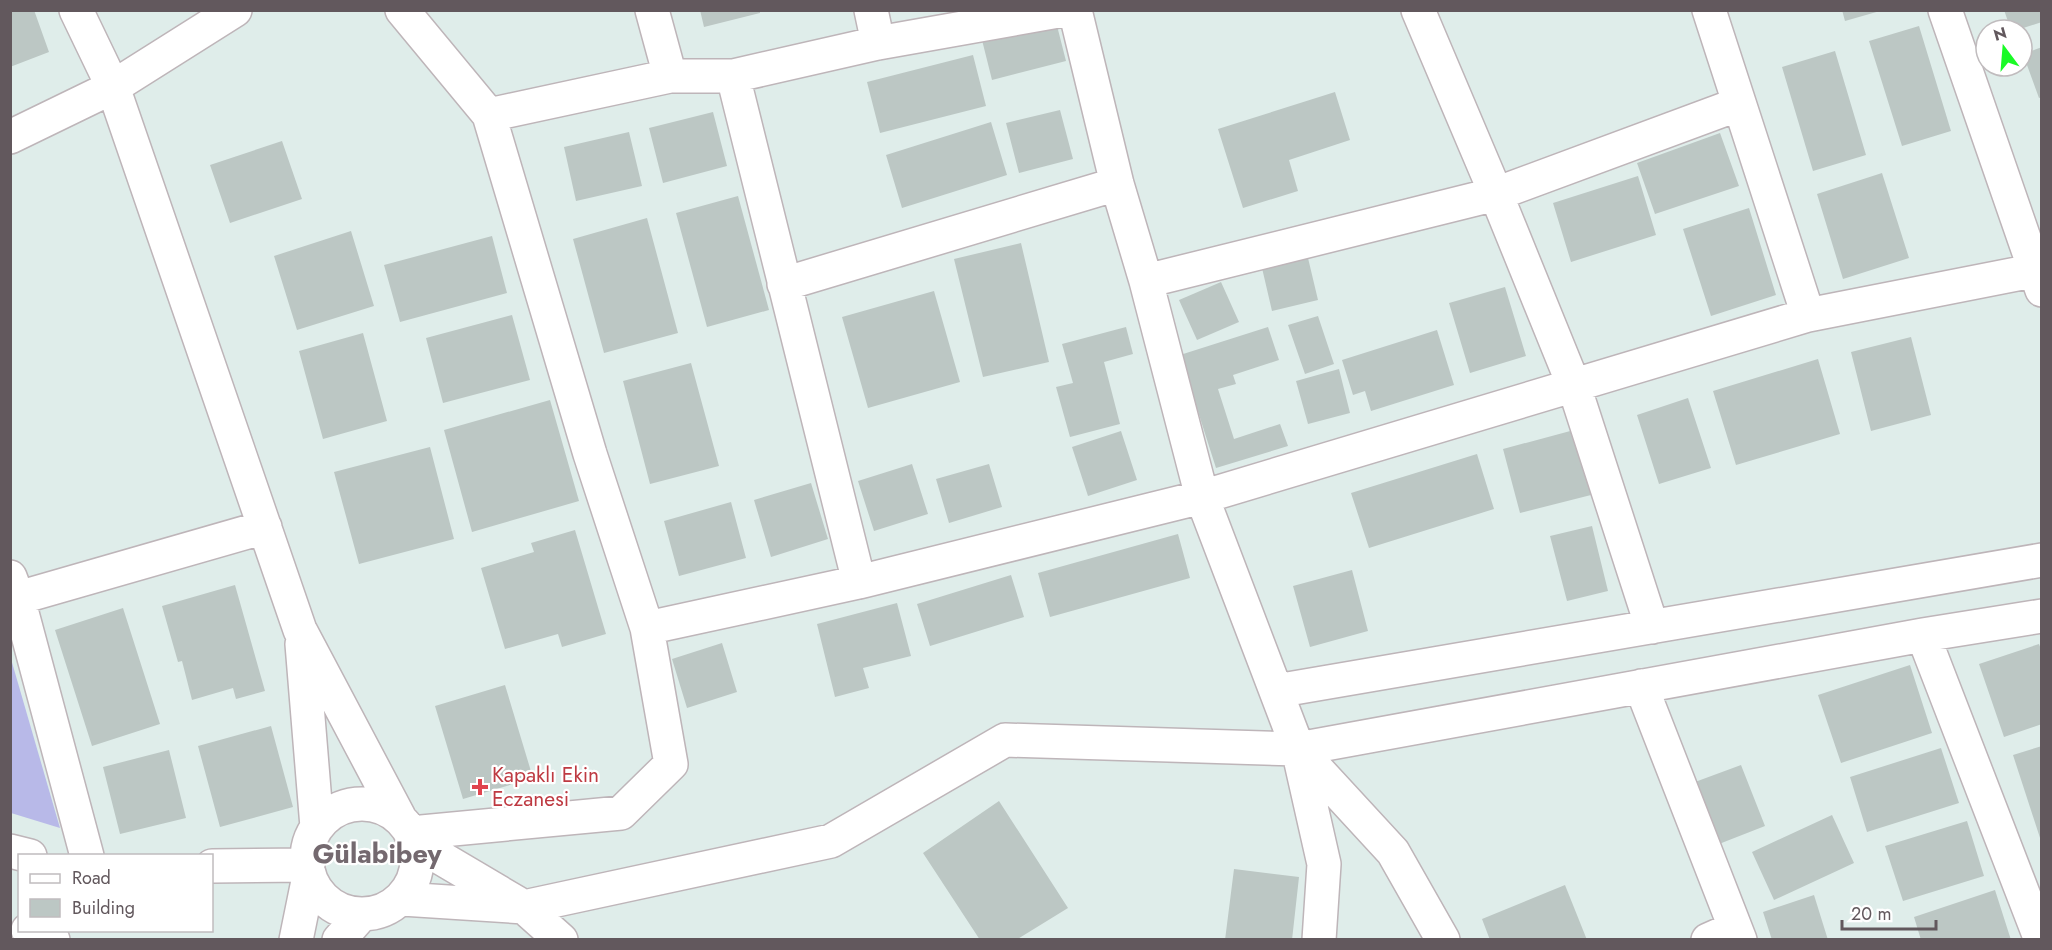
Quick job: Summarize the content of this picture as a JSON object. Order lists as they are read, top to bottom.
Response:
{
  "districts": ["Gülabibey"],
  "places": {
    "health": ["Kapaklı Ekin Eczanesi"]
  },
  "legend": ["Road", "Building"],
  "scale_bar": "20 m",
  "north": "top"
}
